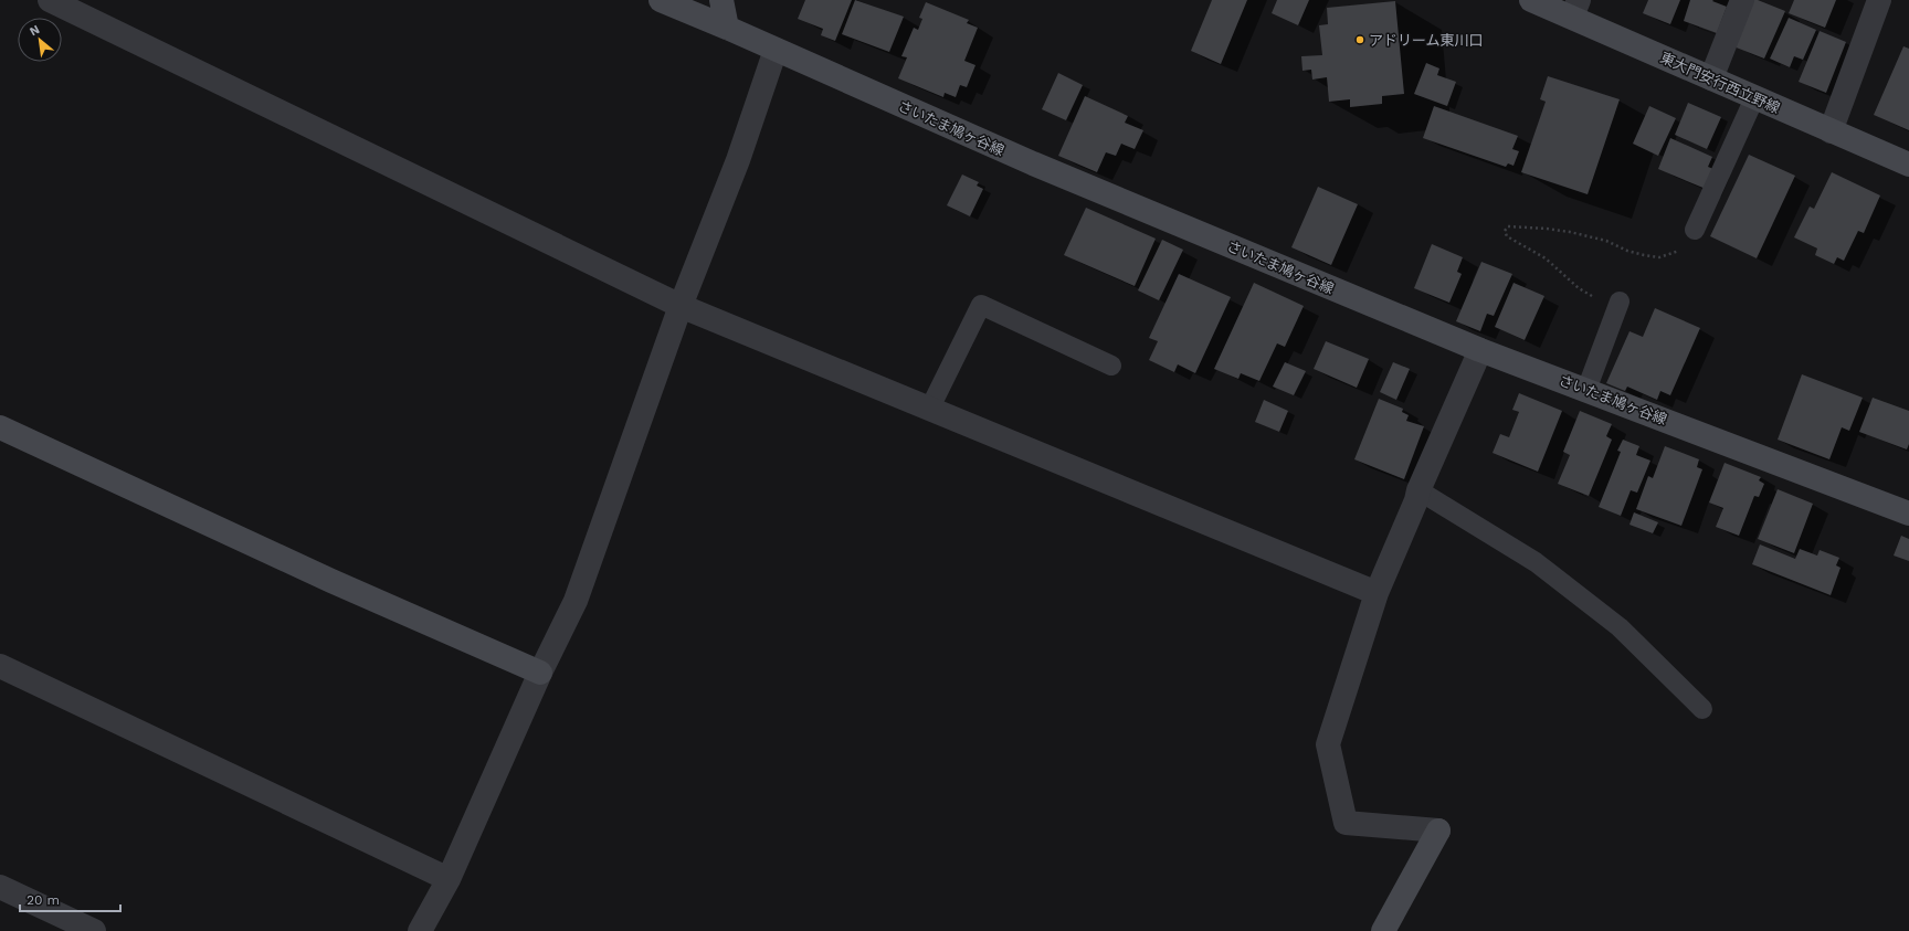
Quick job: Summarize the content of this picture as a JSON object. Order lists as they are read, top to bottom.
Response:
{
  "streets": {
    "main road": ["東大門安行西立野線", "さいたま鳩ヶ谷線"]
  },
  "places": ["アドリーム東川口"],
  "scale_bar": "20 m",
  "north": "top left"
}
